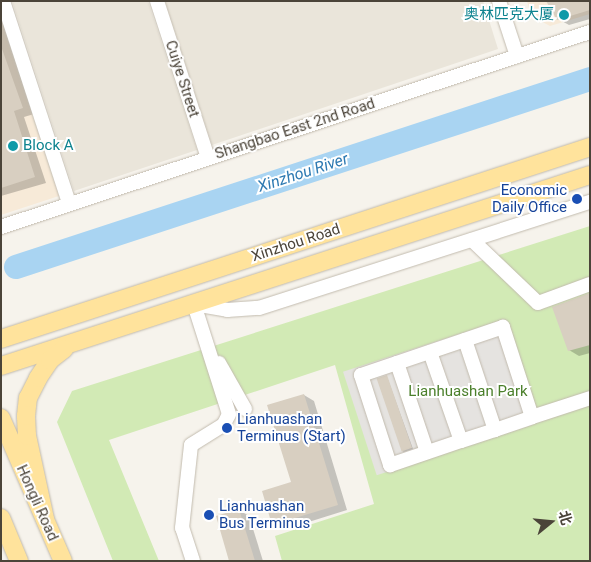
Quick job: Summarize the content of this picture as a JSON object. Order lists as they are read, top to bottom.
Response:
{
  "streets": {
    "main road": ["Xinzhou Road", "Hongli Road"],
    "street": ["Cuiye Street", "Shangbao East 2nd Road"]
  },
  "crossings": [
    ["Cuiye Street", "Shangbao East 2nd Road"]
  ],
  "water": ["Xinzhou River"],
  "parks": ["Lianhuashan Park"],
  "places": [
    "奥林匹克大厦",
    "Block A",
    "Economic Daily Office",
    "Lianhuashan Terminus (Start)",
    "Lianhuashan Bus Terminus"
  ],
  "north": "right"
}
